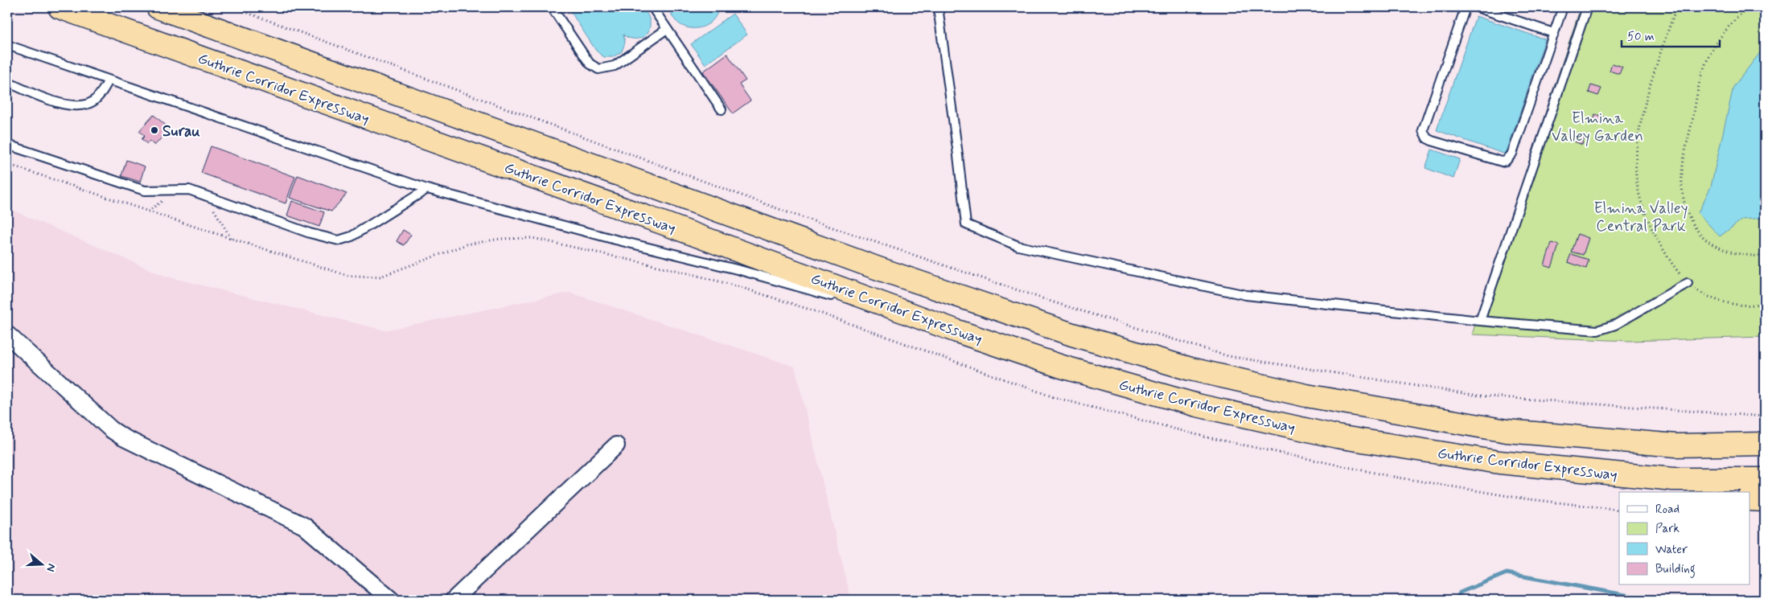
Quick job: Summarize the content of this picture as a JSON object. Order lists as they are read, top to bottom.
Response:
{
  "streets": {
    "highway": ["Guthrie Corridor Expressway"]
  },
  "parks": ["Elmina Valley Garden", "Elmina Valley Central Park"],
  "places": ["Surau"],
  "legend": [
    "Road",
    "Park",
    "Water",
    "Building"
  ],
  "scale_bar": "50 m",
  "north": "right"
}
